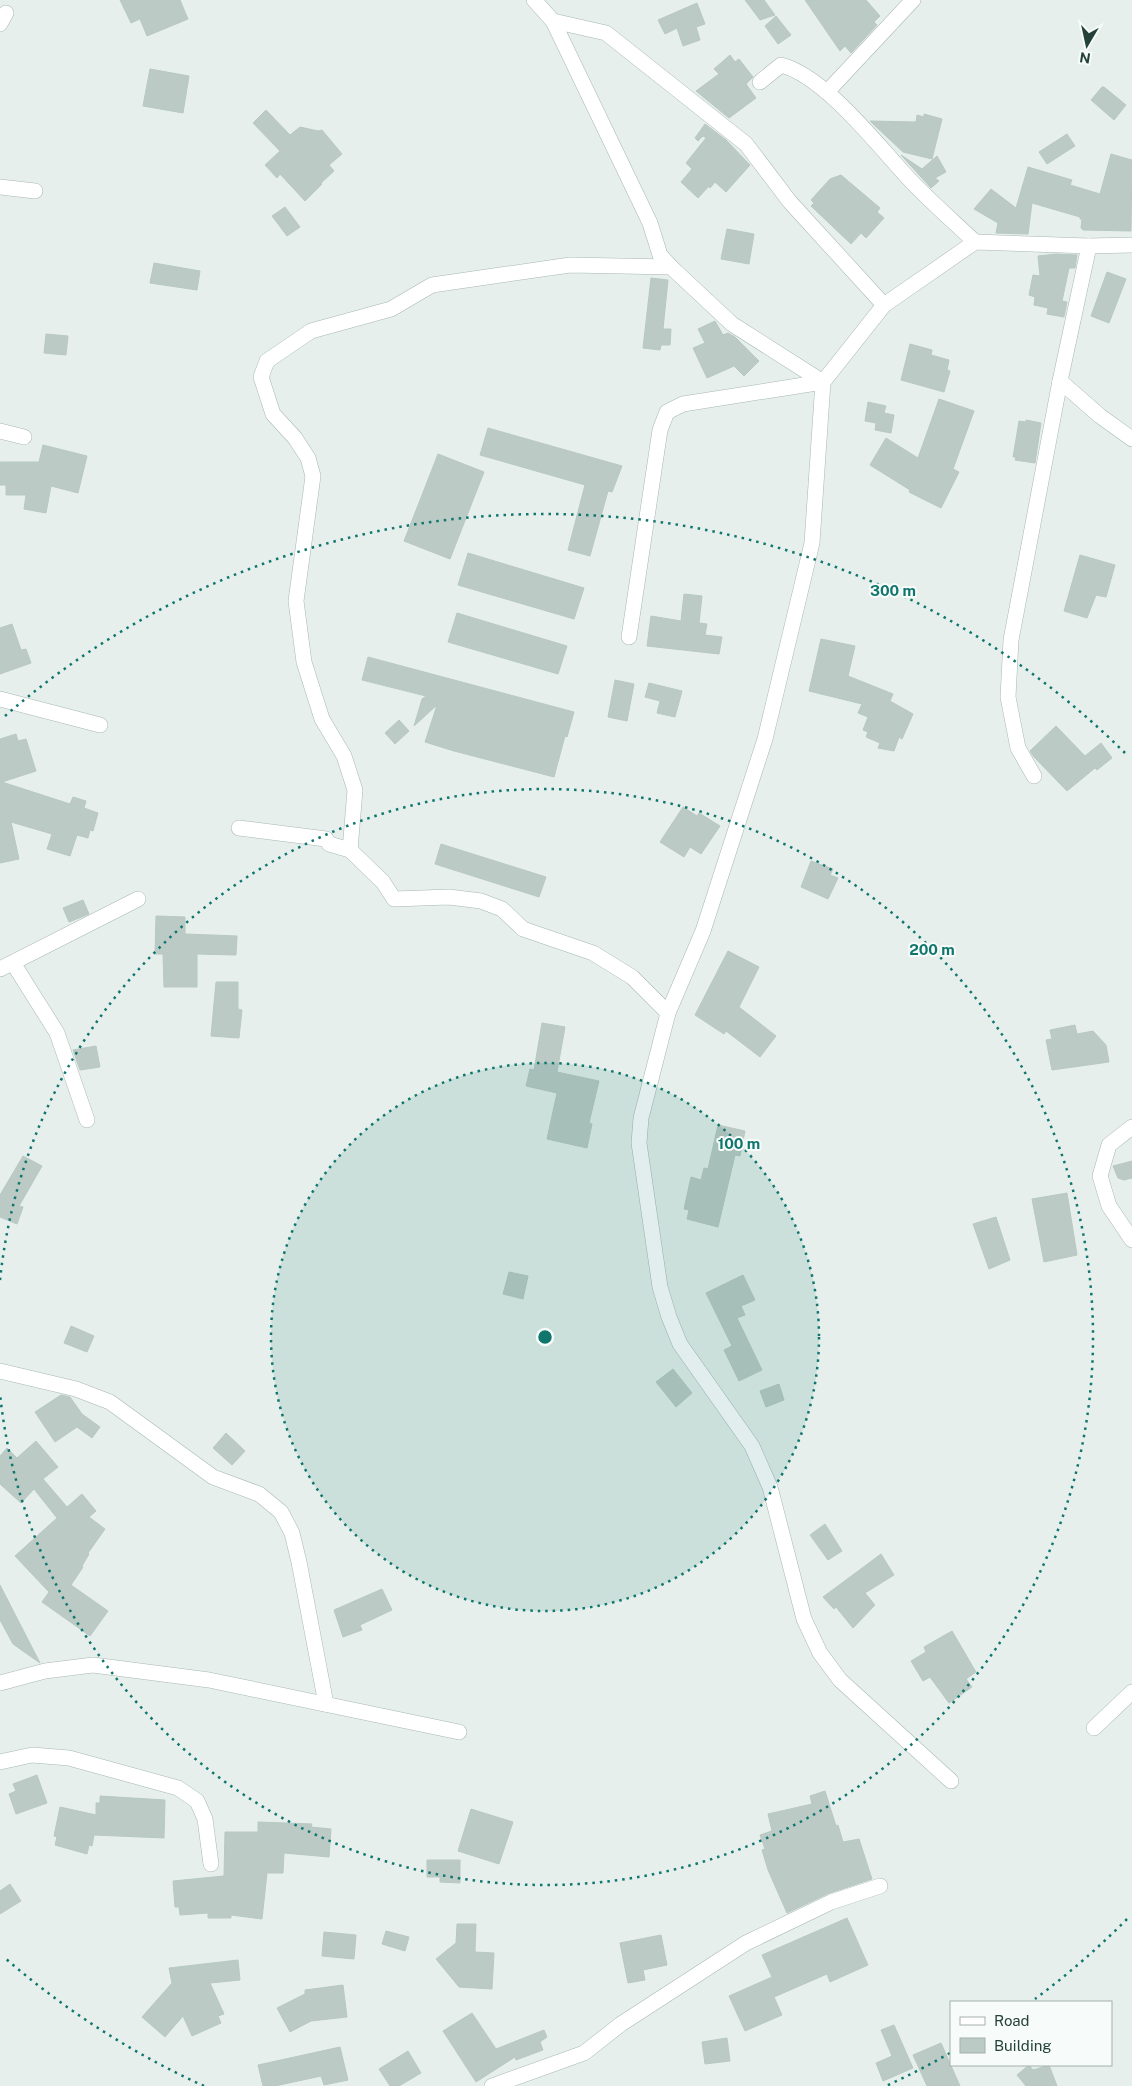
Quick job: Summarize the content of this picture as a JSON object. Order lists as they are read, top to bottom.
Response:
{
  "legend": ["Road", "Building"],
  "north": "bottom",
  "rings": ["300 m", "200 m", "100 m"]
}
